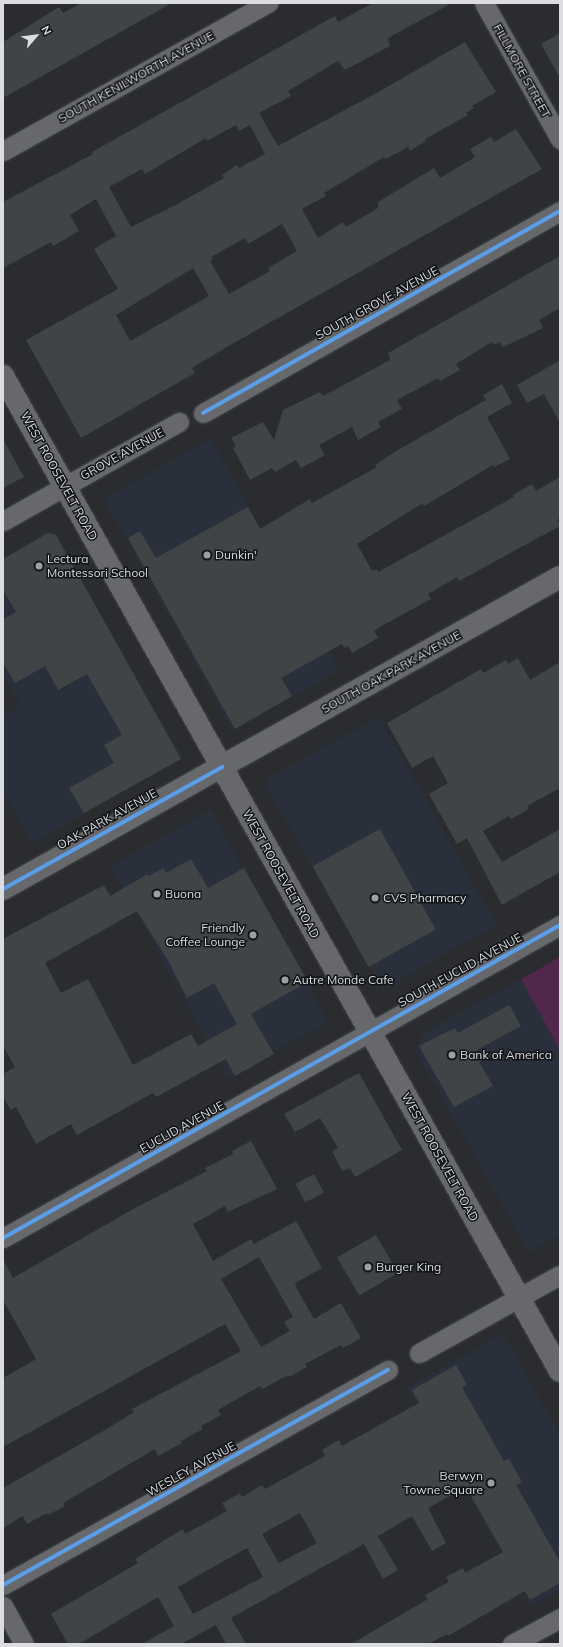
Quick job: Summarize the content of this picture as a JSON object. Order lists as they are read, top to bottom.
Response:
{
  "streets": {
    "main road": ["WEST ROOSEVELT ROAD", "SOUTH OAK PARK AVENUE", "OAK PARK AVENUE"],
    "street": [
      "FILLMORE STREET",
      "SOUTH KENILWORTH AVENUE",
      "SOUTH GROVE AVENUE",
      "GROVE AVENUE",
      "SOUTH EUCLID AVENUE",
      "EUCLID AVENUE",
      "WESLEY AVENUE"
    ]
  },
  "crossings": [
    ["GROVE AVENUE", "WEST ROOSEVELT ROAD"],
    ["WEST ROOSEVELT ROAD", "SOUTH OAK PARK AVENUE"],
    ["WEST ROOSEVELT ROAD", "OAK PARK AVENUE"],
    ["WEST ROOSEVELT ROAD", "SOUTH EUCLID AVENUE"],
    ["WEST ROOSEVELT ROAD", "EUCLID AVENUE"],
    ["SOUTH OAK PARK AVENUE", "OAK PARK AVENUE"],
    ["SOUTH EUCLID AVENUE", "EUCLID AVENUE"]
  ],
  "places": [
    "Dunkin'",
    "Lectura Montessori School",
    "Buona",
    "CVS Pharmacy",
    "Friendly Coffee Lounge",
    "Autre Monde Cafe",
    "Bank of America",
    "Burger King",
    "Berwyn Towne Square"
  ],
  "north": "top right"
}
